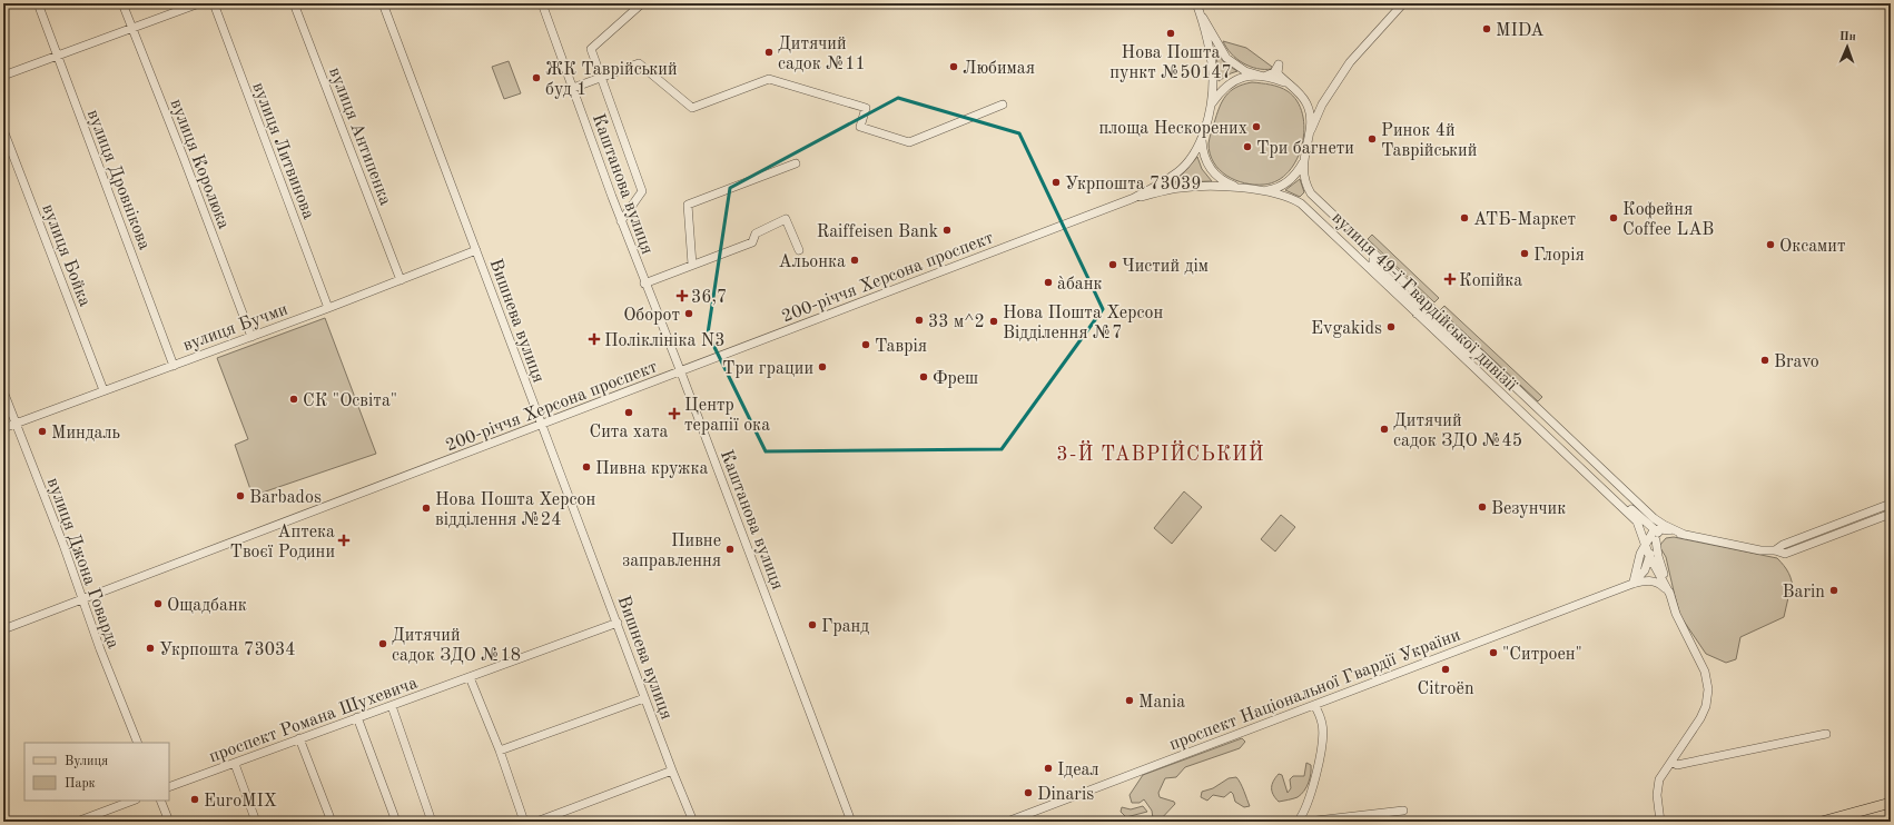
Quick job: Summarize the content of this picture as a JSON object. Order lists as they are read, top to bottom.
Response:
{
  "streets": {
    "street": [
      "вулиця Антипенка",
      "вулиця Литвинова",
      "вулиця Королюка",
      "вулиця Дровнікова",
      "Каштанова вулиця",
      "вулиця Бойка",
      "200-річчя Херсона проспект",
      "вулиця 49-ї Гвардійської дивізії",
      "Вишнева вулиця",
      "вулиця Бучми",
      "вулиця Джона Говарда",
      "проспект Національної Гвардії України",
      "проспект Романа Шухевича"
    ]
  },
  "crossings": [
    ["вулиця Антипенка", "вулиця Бучми"],
    ["вулиця Литвинова", "вулиця Бучми"],
    ["вулиця Королюка", "вулиця Бучми"],
    ["вулиця Дровнікова", "вулиця Бучми"],
    ["Каштанова вулиця", "200-річчя Херсона проспект"],
    ["вулиця Бойка", "вулиця Бучми"],
    ["200-річчя Херсона проспект", "Вишнева вулиця"],
    ["200-річчя Херсона проспект", "вулиця Джона Говарда"],
    ["Вишнева вулиця", "вулиця Бучми"],
    ["Вишнева вулиця", "проспект Романа Шухевича"],
    ["вулиця Бучми", "вулиця Джона Говарда"]
  ],
  "districts": ["3-Й ТАВРІЙСЬКИЙ"],
  "places": {
    "other": [
      "MIDA",
      "Нова Пошта пункт №50147",
      "Дитячий садок №11",
      "Любимая",
      "ЖК Таврійський буд 1",
      "площа Нескорених",
      "Ринок 4й Таврійський",
      "Три багнети",
      "Укрпошта 73039",
      "АТБ-Маркет",
      "Кофейня Coffee LAB",
      "Raiffeisen Bank",
      "Оксамит",
      "Глорія",
      "Альонка",
      "Чистий дім",
      "а̀банк",
      "Оборот",
      "33 м^2",
      "Нова Пошта Херсон Відділення №7",
      "Evgakids",
      "Таврія",
      "Bravo",
      "Три грации",
      "Фреш",
      "СК \"Освіта\"",
      "Сита хата",
      "Дитячий садок ЗДО №45",
      "Миндаль",
      "Пивна кружка",
      "Barbados",
      "Везунчик",
      "Нова Пошта Херсон відділення №24",
      "Пивне заправлення",
      "Barin",
      "Ощадбанк",
      "Гранд",
      "Дитячий садок ЗДО №18",
      "Укрпошта 73034",
      "\"Ситроен\"",
      "Citroën",
      "Mania",
      "Ідеал",
      "Dinaris",
      "EuroMIX"
    ],
    "health": [
      "Копійка",
      "36,7",
      "Поліклініка N3",
      "Центр терапії ока",
      "Аптека Твоєї Родини"
    ]
  },
  "legend": ["Вулиця", "Парк"],
  "north": "top"
}
